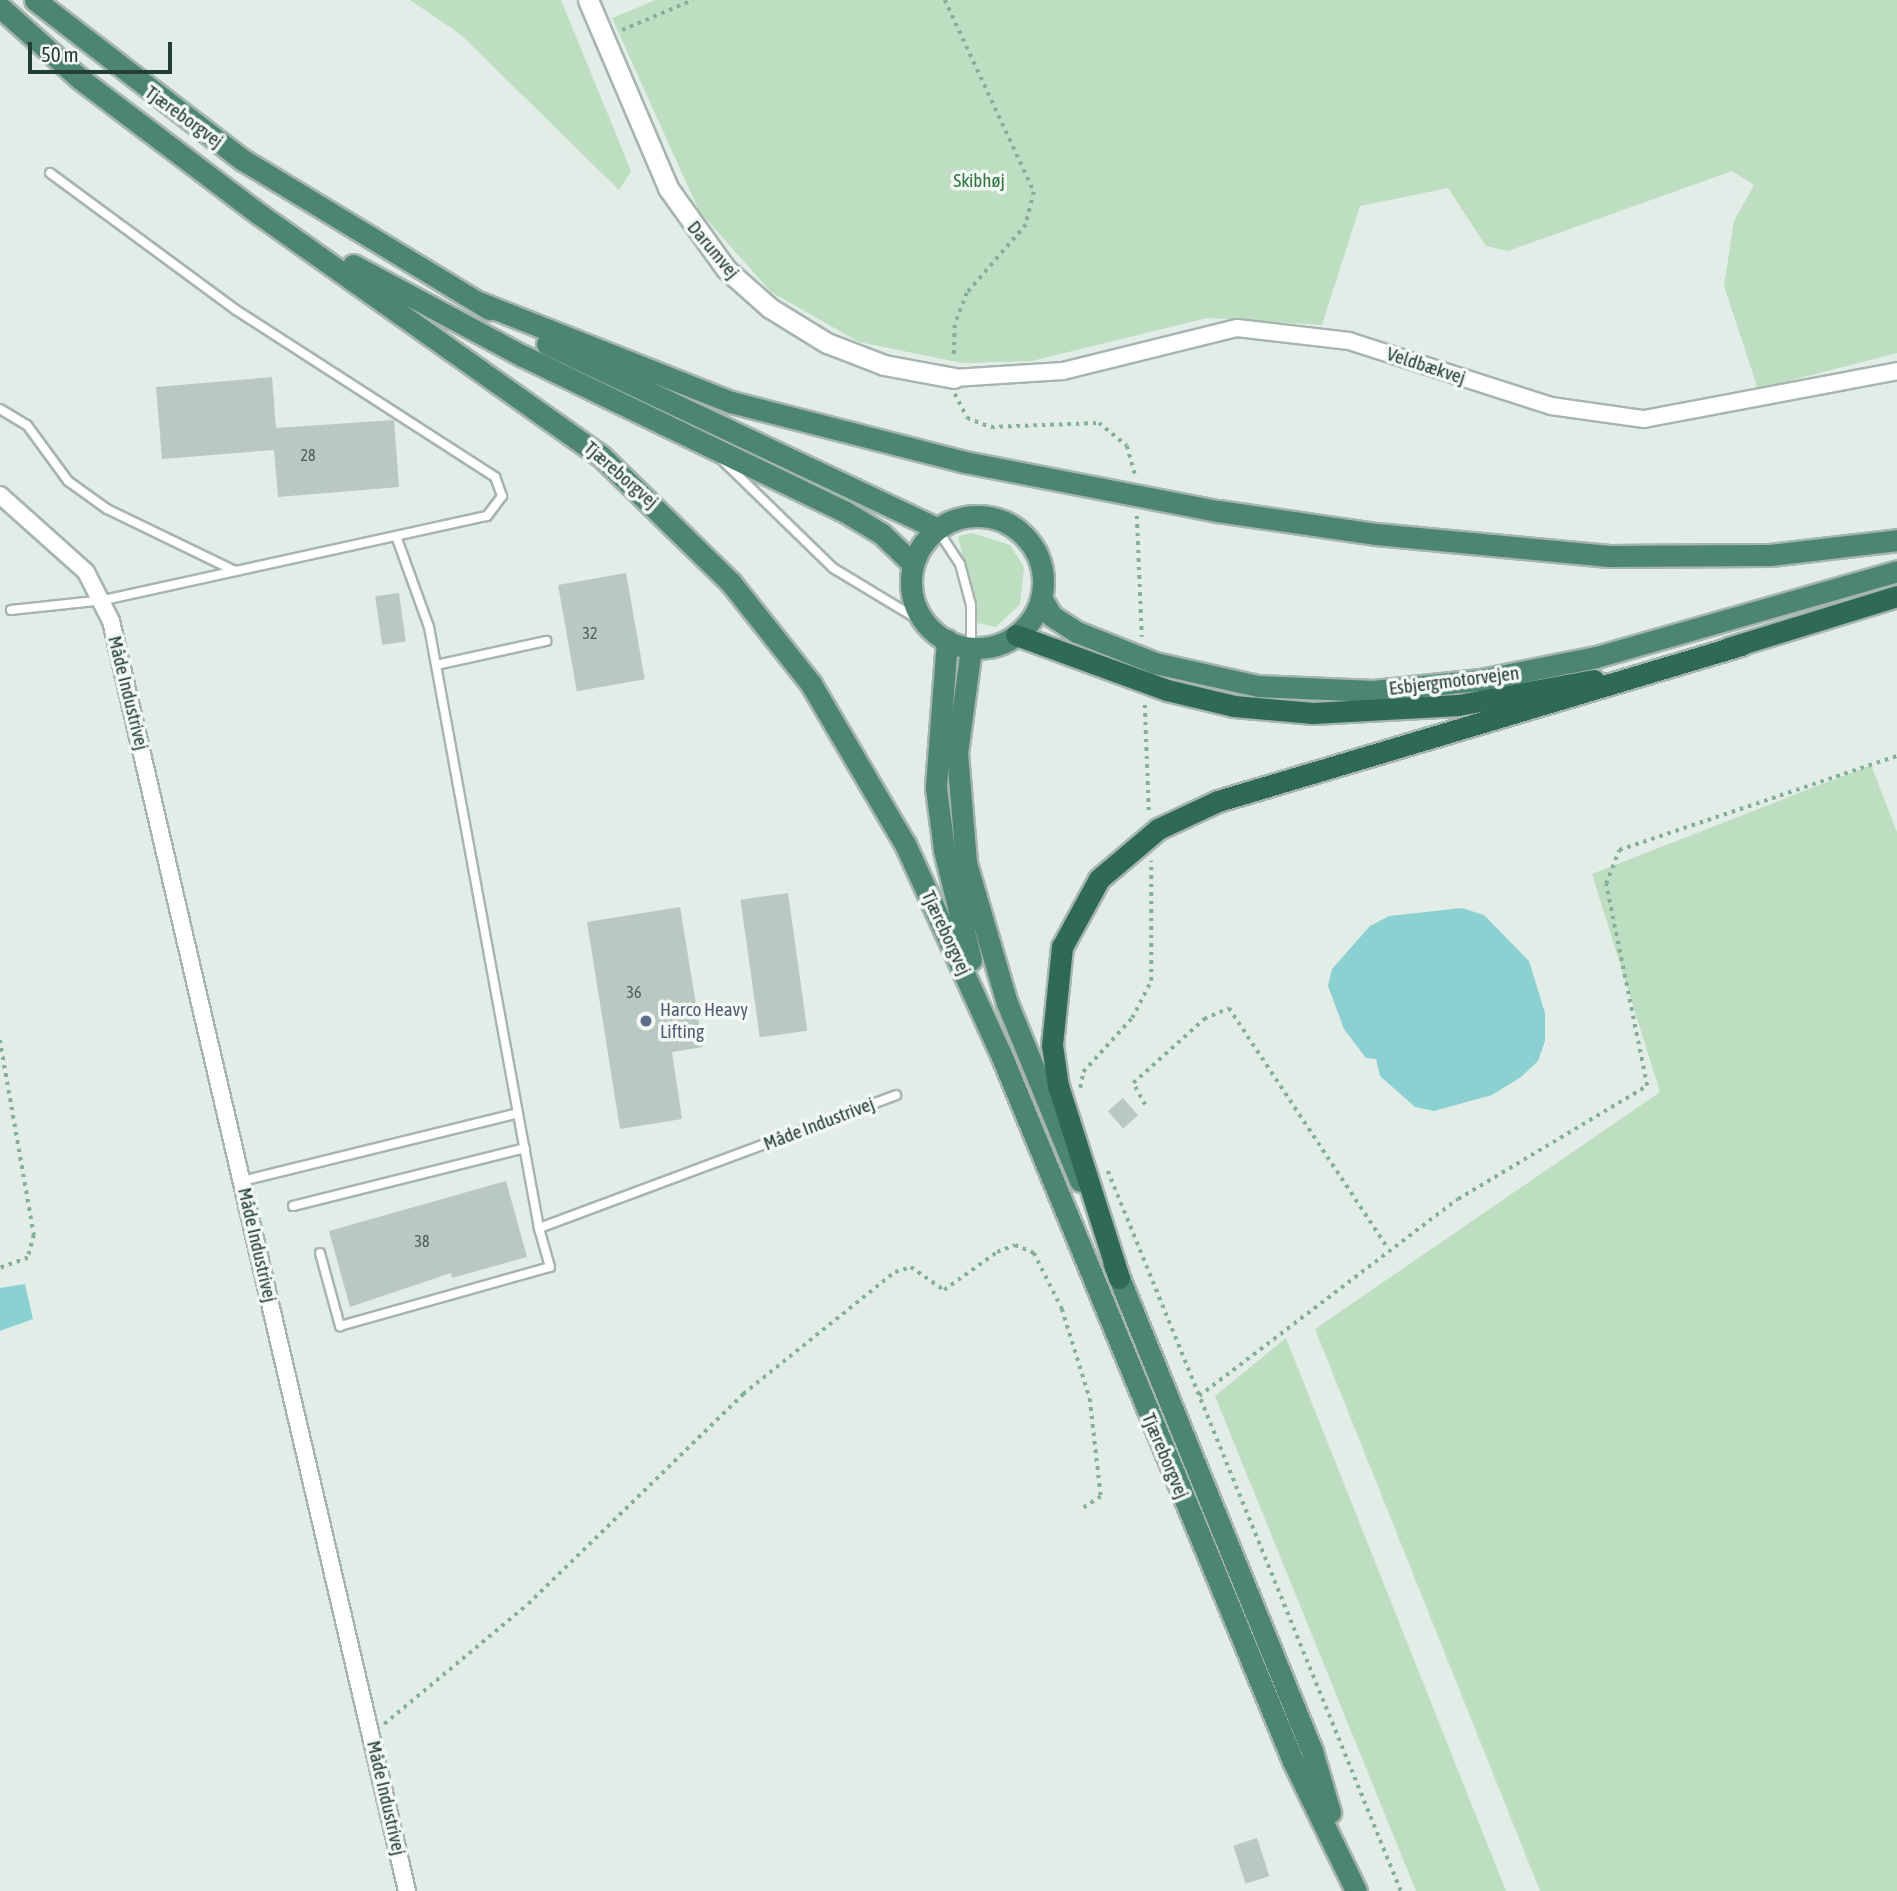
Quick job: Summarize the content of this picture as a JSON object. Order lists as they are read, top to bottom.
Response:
{
  "streets": {
    "highway": ["Tjæreborgvej", "Esbjergmotorvejen"],
    "street": ["Darumvej", "Veldbækvej", "Måde Industrivej"]
  },
  "crossings": [
    ["Darumvej", "Veldbækvej"]
  ],
  "parks": ["Skibhøj"],
  "places": ["Harco Heavy Lifting"],
  "house_numbers": [
    "28",
    "32",
    "36",
    "38"
  ],
  "scale_bar": "50 m"
}
